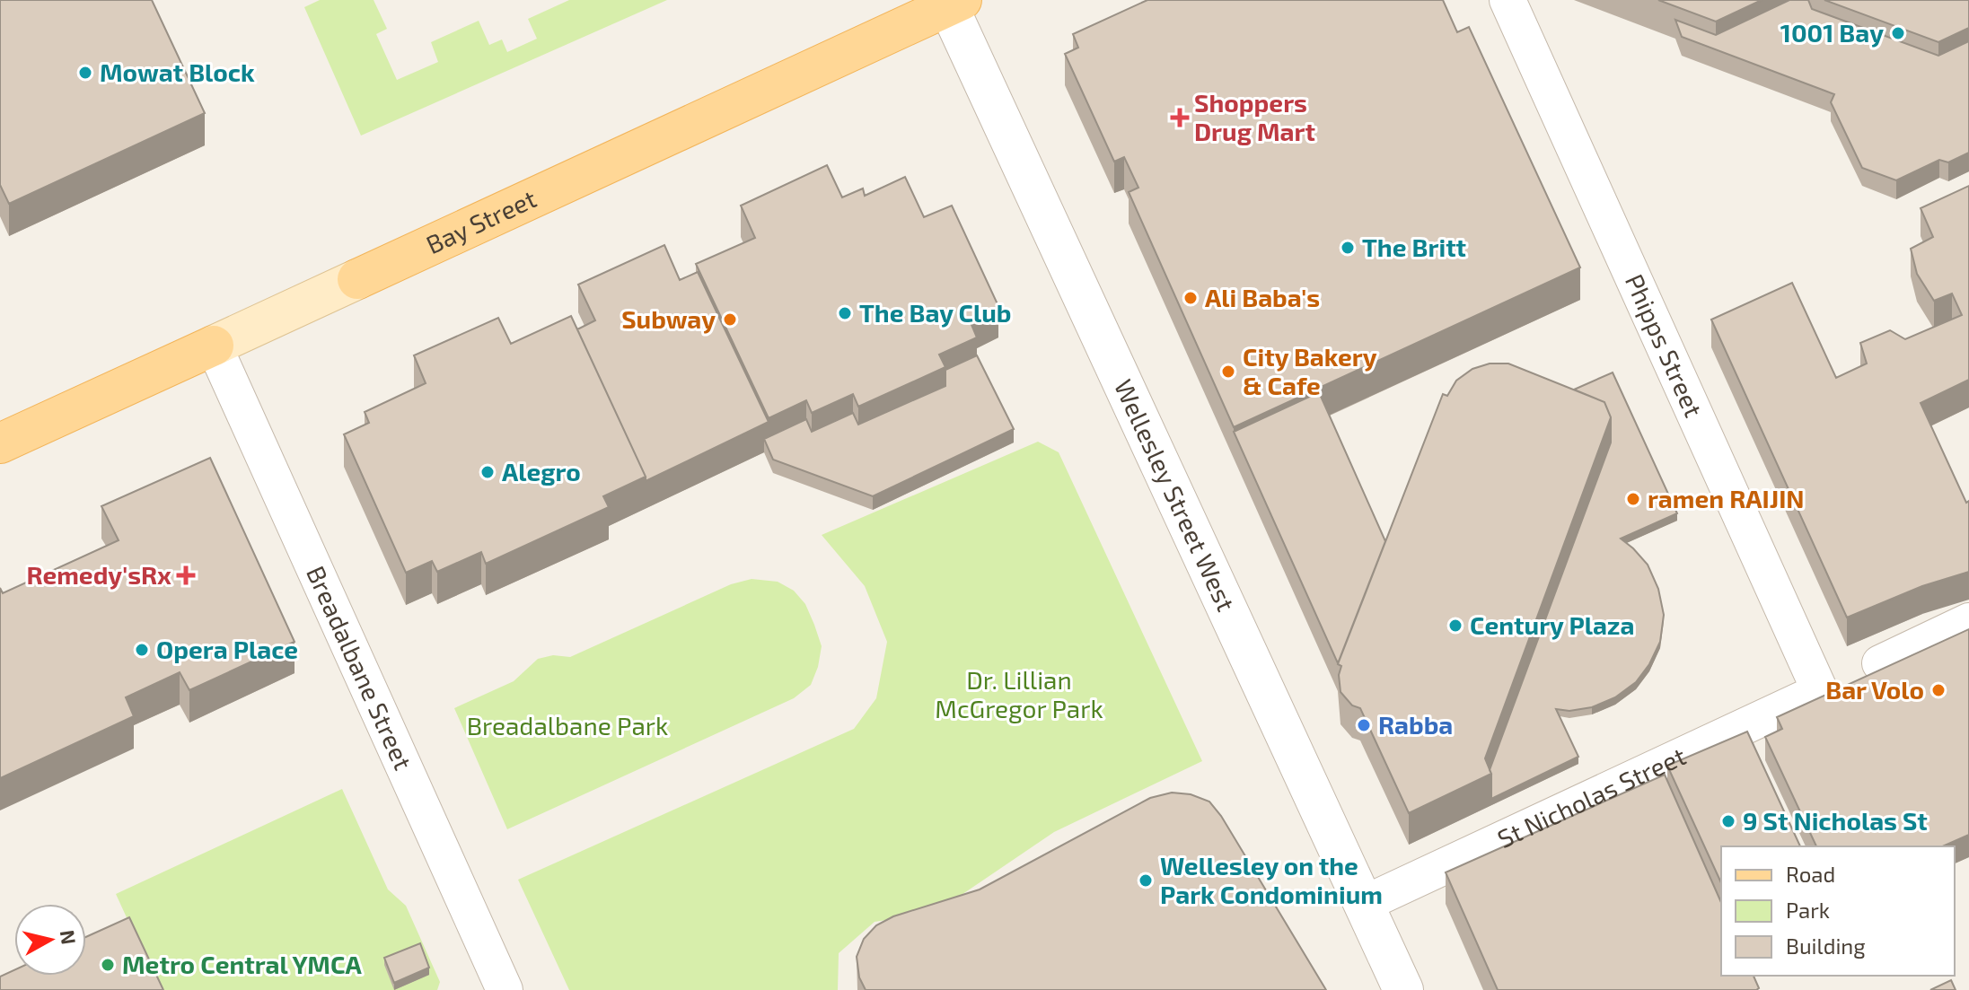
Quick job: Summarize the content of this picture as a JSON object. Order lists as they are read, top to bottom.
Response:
{
  "streets": {
    "main road": ["Bay Street"],
    "street": [
      "Phipps Street",
      "Wellesley Street West",
      "Breadalbane Street",
      "St Nicholas Street"
    ]
  },
  "crossings": [
    ["Bay Street", "Wellesley Street West"],
    ["Bay Street", "Breadalbane Street"],
    ["Phipps Street", "St Nicholas Street"],
    ["Wellesley Street West", "St Nicholas Street"]
  ],
  "parks": ["Dr. Lillian McGregor Park", "Breadalbane Park"],
  "places": {
    "other": [
      "1001 Bay",
      "Mowat Block",
      "The Britt",
      "Ali Baba's",
      "The Bay Club",
      "Subway",
      "City Bakery & Cafe",
      "Alegro",
      "ramen RAIJIN",
      "Century Plaza",
      "Opera Place",
      "Bar Volo",
      "Rabba",
      "9 St Nicholas St",
      "Wellesley on the Park Condominium",
      "Metro Central YMCA"
    ],
    "health": ["Shoppers Drug Mart", "Remedy'sRx"]
  },
  "legend": ["Road", "Park", "Building"],
  "north": "right"
}
